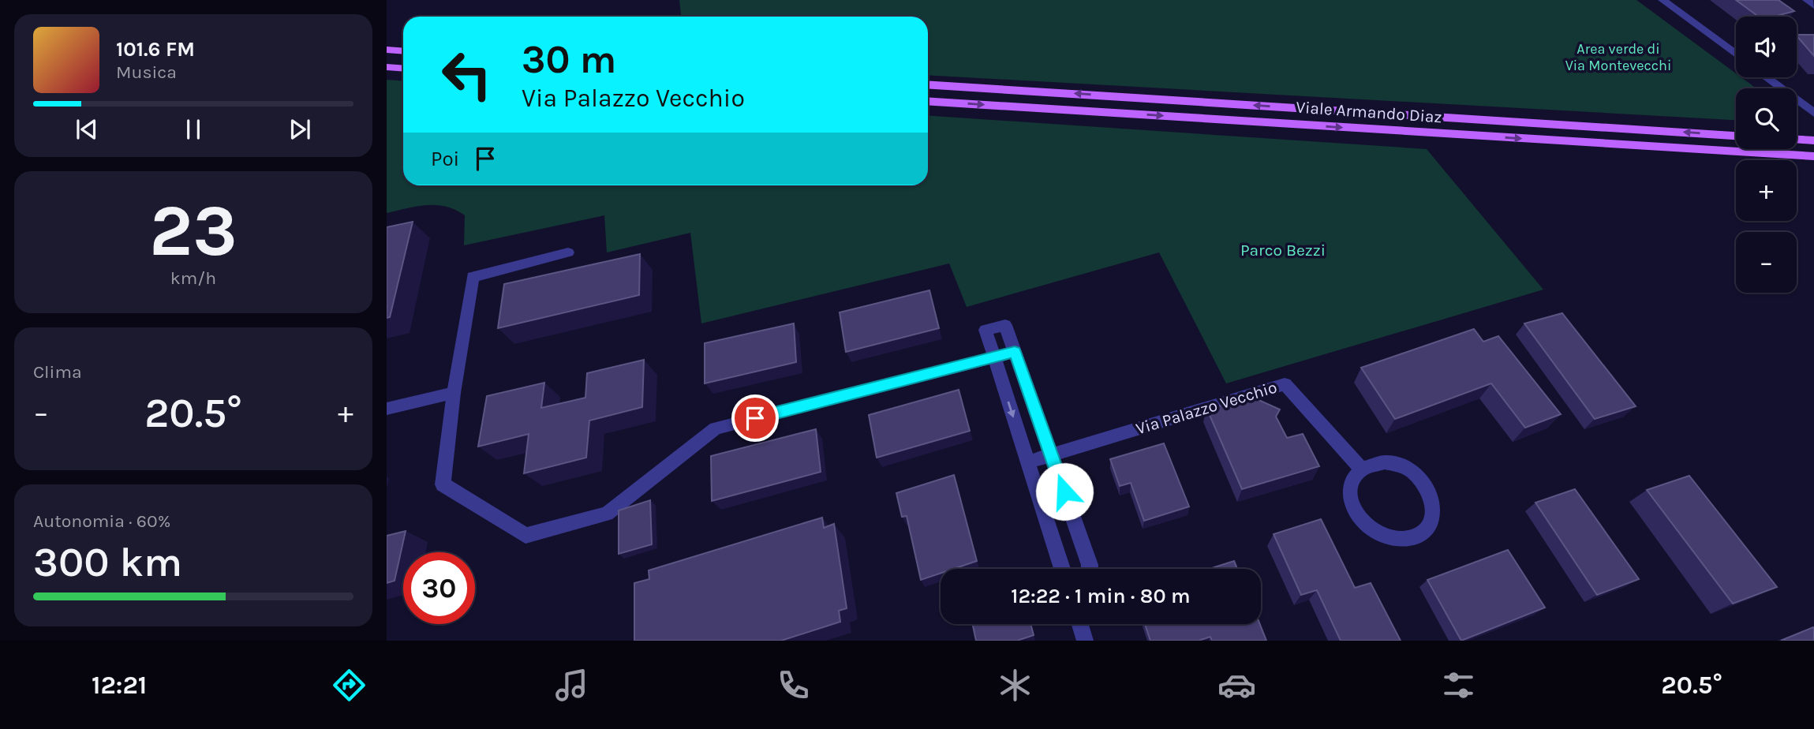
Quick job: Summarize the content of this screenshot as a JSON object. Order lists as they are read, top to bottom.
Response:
{
  "streets": {
    "main road": ["Viale Armando Diaz"],
    "street": ["Via Palazzo Vecchio"]
  },
  "parks": ["Area verde di Via Montevecchi", "Parco Bezzi"],
  "page": {
    "map_buttons": ["+", "−"],
    "turn": ["30 m", "Via Palazzo Vecchio"],
    "song": ["101.6 FM", "Musica"],
    "then": "Poi",
    "tile": [
      ["23", "km/h"],
      "Clima",
      ["Autonomia · 60%", "300 km"]
    ],
    "heat": ["−", "20.5°", "+"],
    "limit": "30",
    "trip": "12:22 · 1 min · 80 m",
    "tabs": ["12:21", "20.5°"]
  }
}
